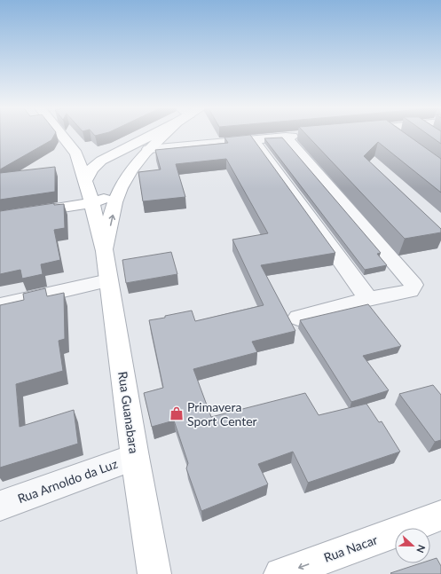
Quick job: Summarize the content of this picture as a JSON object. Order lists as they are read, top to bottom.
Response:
{
  "streets": {
    "main road": ["Rua Guanabara", "Rua Nacar"],
    "street": ["Rua Arnoldo da Luz"]
  },
  "crossings": [
    ["Rua Guanabara", "Rua Arnoldo da Luz"]
  ],
  "one_way": ["Rua Nacar"],
  "places": {
    "shop": ["Primavera Sport Center"]
  },
  "north": "right"
}
